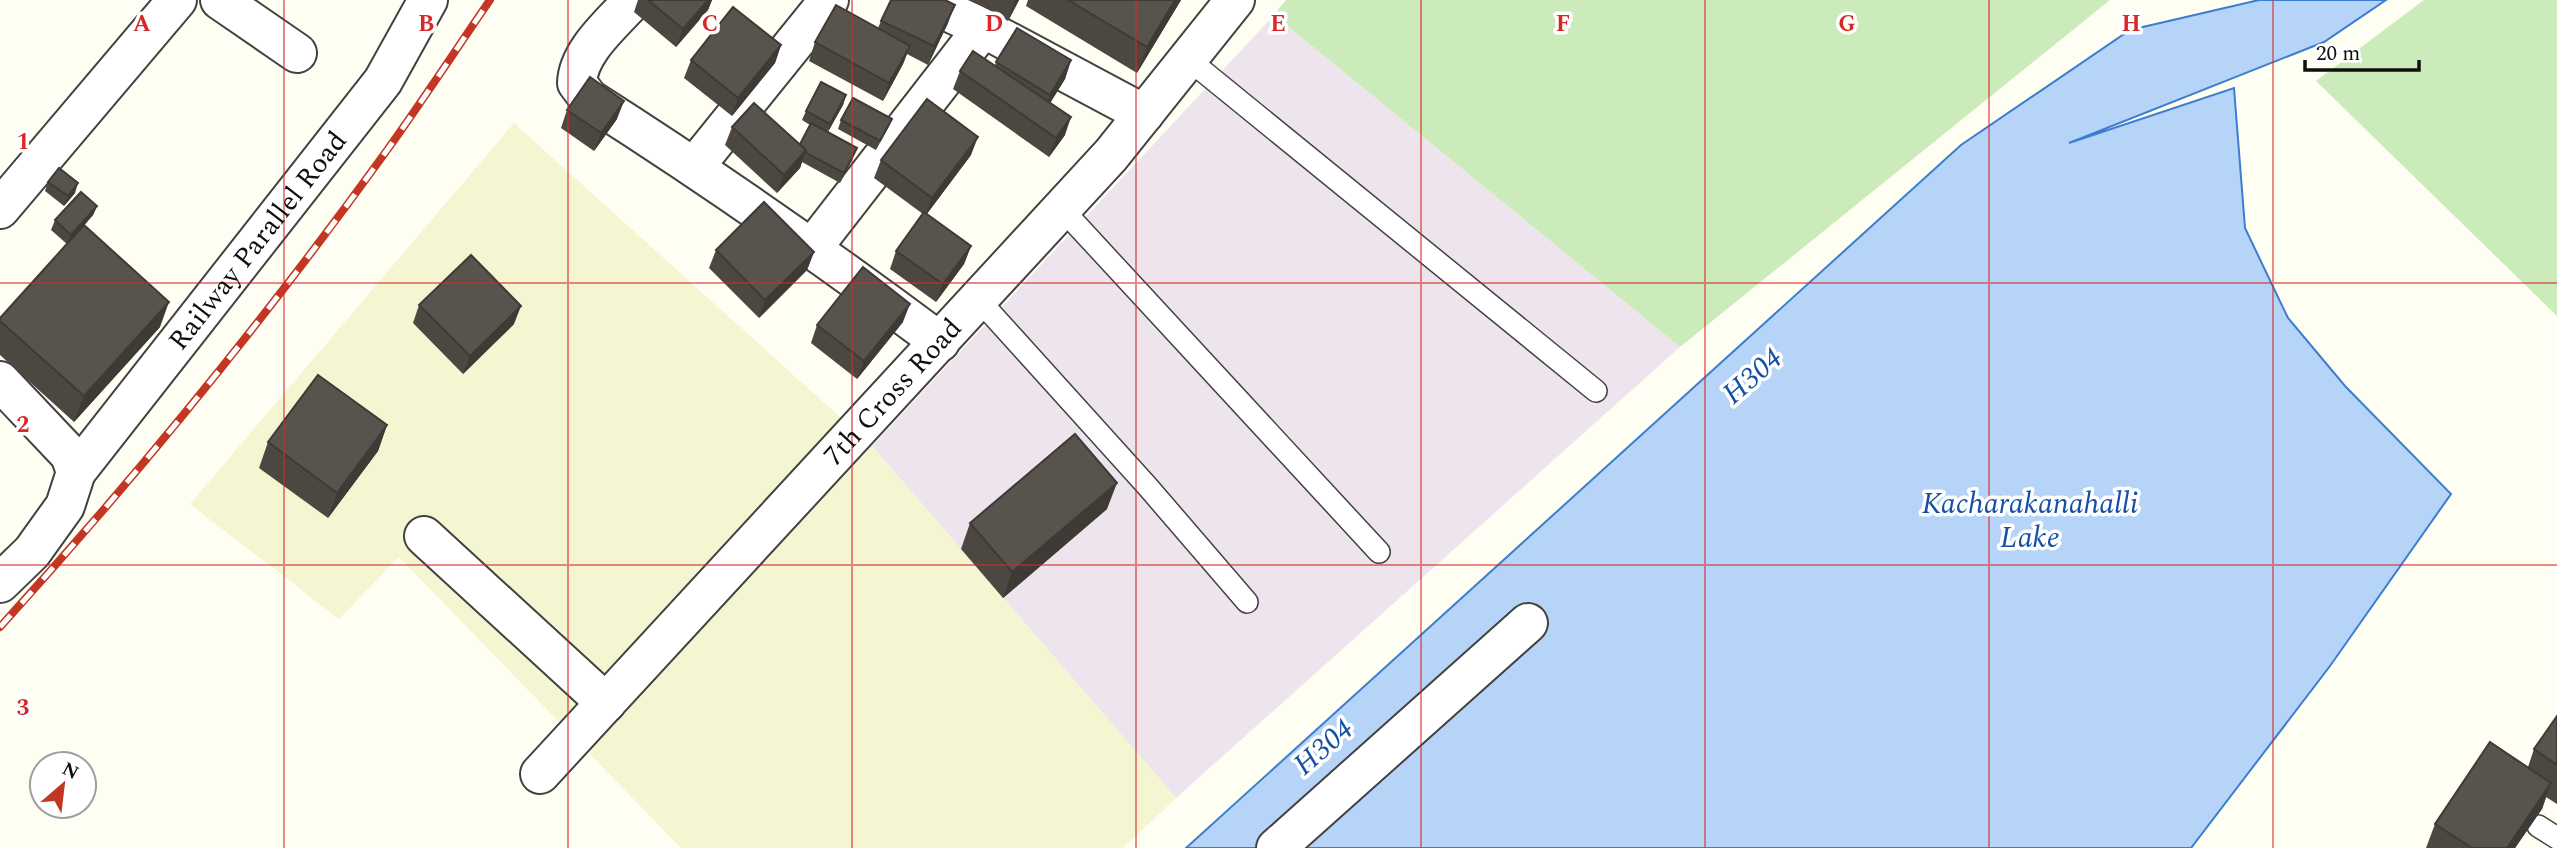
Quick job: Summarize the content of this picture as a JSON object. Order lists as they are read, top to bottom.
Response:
{
  "streets": {
    "street": ["Railway Parallel Road", "7th Cross Road"]
  },
  "water": ["H304", "Kacharakanahalli Lake"],
  "scale_bar": "20 m",
  "north": "top right",
  "grid": {
    "columns": [
      "A",
      "B",
      "C",
      "D",
      "E",
      "F",
      "G",
      "H"
    ],
    "rows": ["1", "2", "3"]
  }
}
